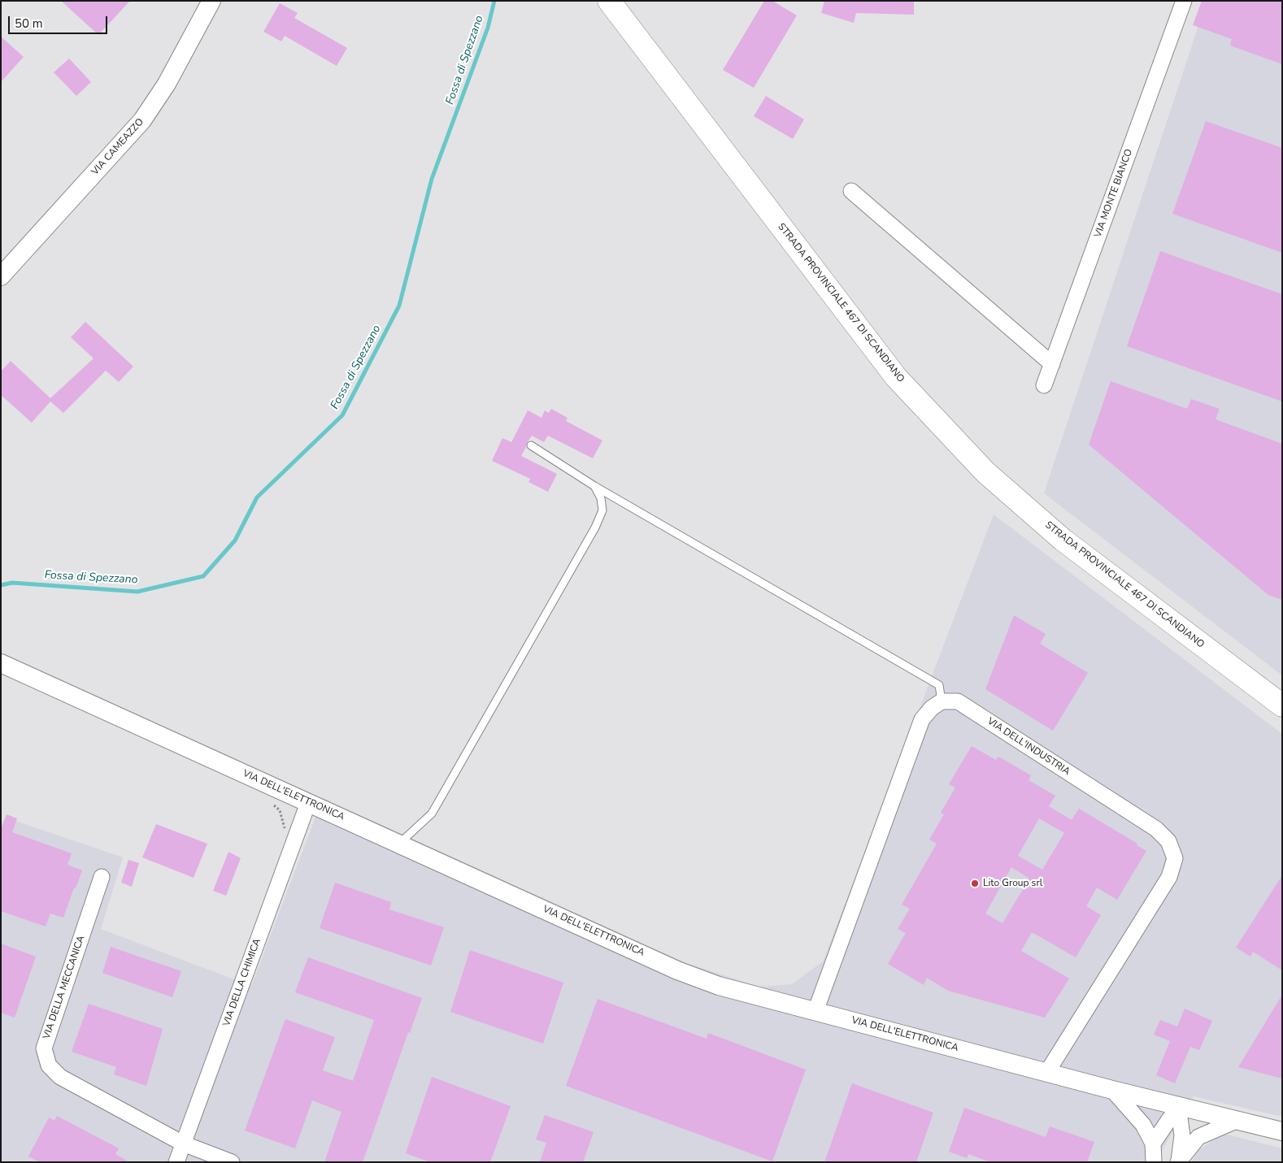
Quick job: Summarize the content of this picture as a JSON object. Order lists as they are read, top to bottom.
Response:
{
  "streets": {
    "highway": ["STRADA PROVINCIALE 467 DI SCANDIANO"],
    "street": [
      "VIA CAMEAZZO",
      "VIA MONTE BIANCO",
      "VIA DELL'INDUSTRIA",
      "VIA DELL'ELETTRONICA",
      "VIA DELLA CHIMICA",
      "VIA DELLA MECCANICA"
    ]
  },
  "crossings": [
    ["VIA DELL'INDUSTRIA", "VIA DELL'ELETTRONICA"],
    ["VIA DELL'ELETTRONICA", "VIA DELLA CHIMICA"],
    ["VIA DELLA CHIMICA", "VIA DELLA MECCANICA"]
  ],
  "water": ["Fossa di Spezzano"],
  "places": ["Lito Group srl"],
  "scale_bar": "50 m"
}
